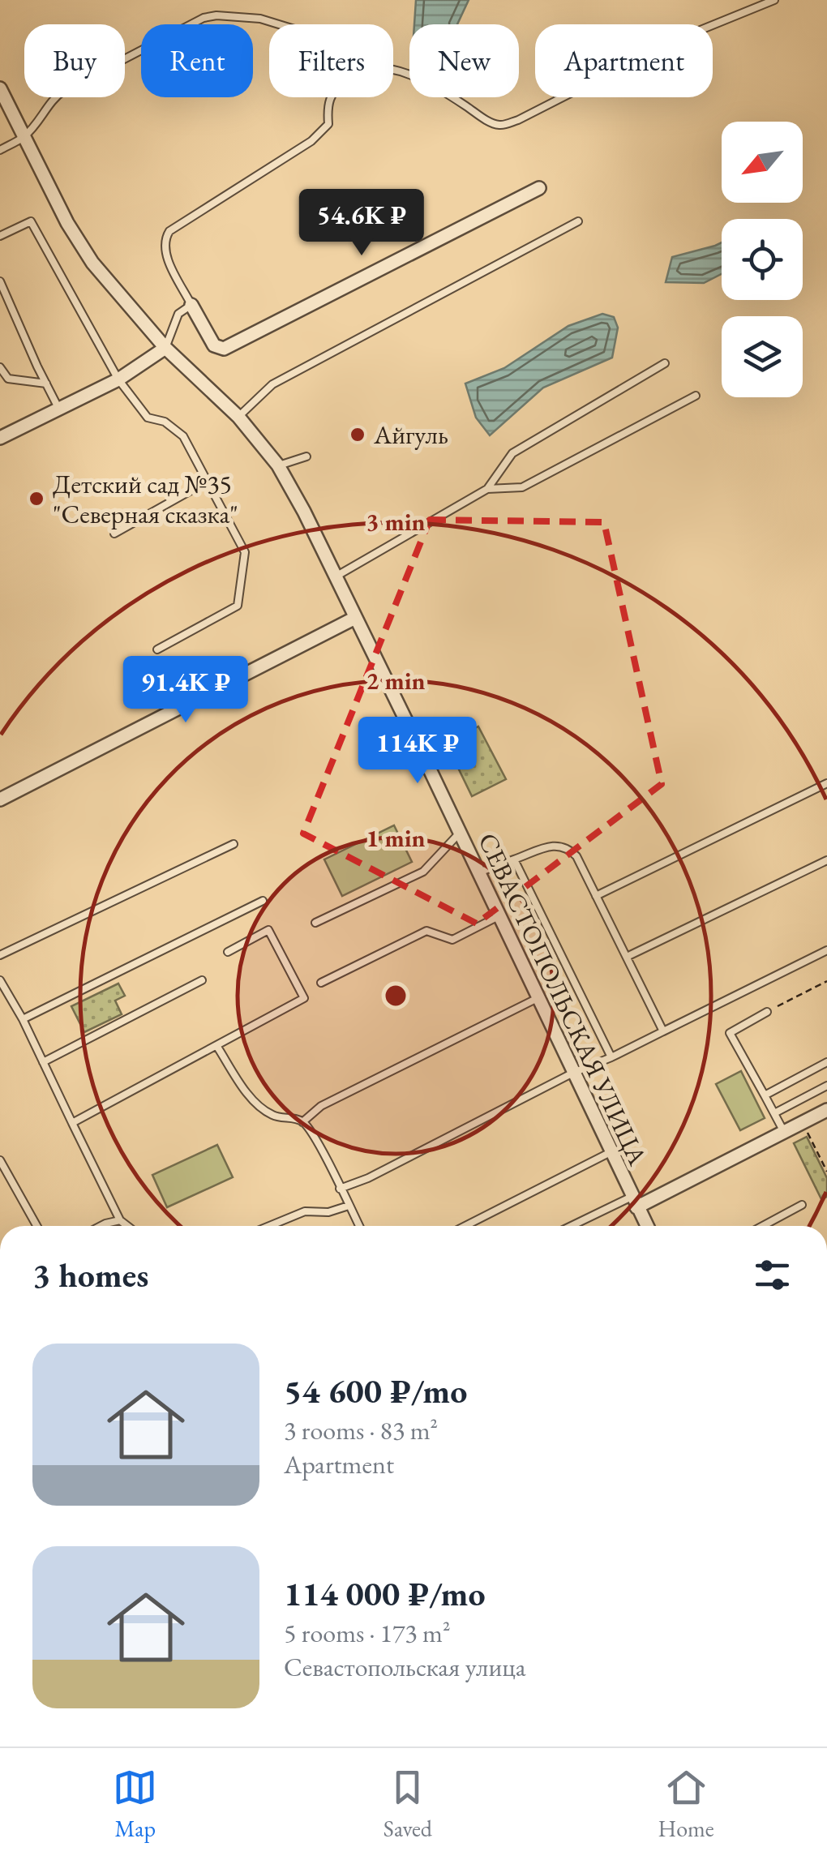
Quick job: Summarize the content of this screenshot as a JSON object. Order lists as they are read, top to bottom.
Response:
{
  "streets": {
    "street": ["СЕВАСТОПОЛЬСКАЯ УЛИЦА"]
  },
  "places": ["Айгуль", "Детский сад №35 \"Северная сказка\""],
  "north": "bottom left",
  "page": {
    "chip": [
      "Buy",
      "Rent",
      "Filters",
      "New",
      "Apartment"
    ],
    "price": ["54.6K ₽", "91.4K ₽", "114K ₽"],
    "heading": "3 homes",
    "list": [
      {
        "name": "54 600 ₽/mo",
        "note": "3 rooms · 83 m² · Apartment"
      },
      {
        "name": "114 000 ₽/mo",
        "note": "5 rooms · 173 m² · Севастопольская улица"
      }
    ],
    "tabs": ["Map", "Saved", "Home"]
  },
  "rings": ["3 min", "2 min", "1 min"]
}
